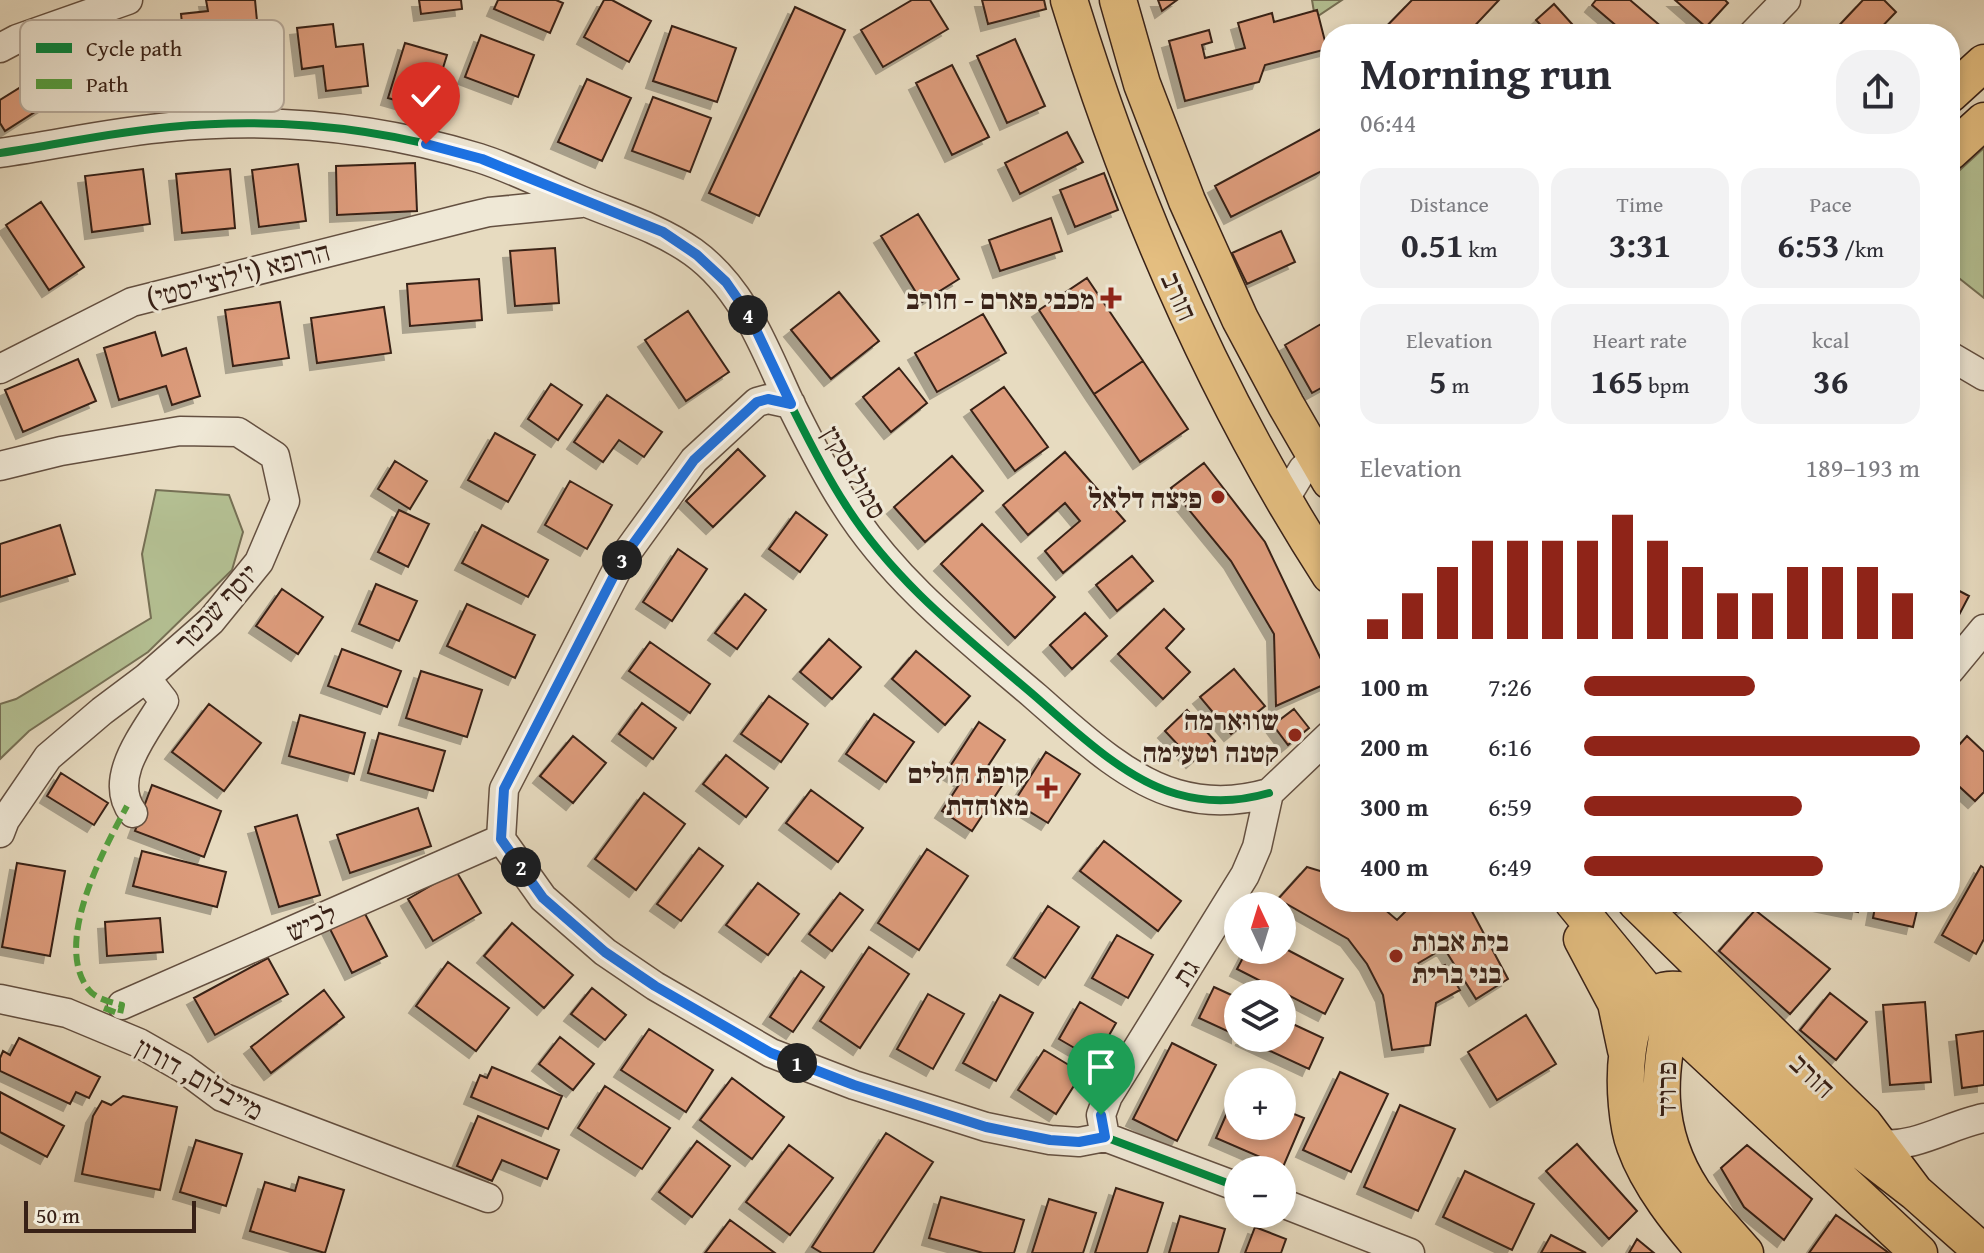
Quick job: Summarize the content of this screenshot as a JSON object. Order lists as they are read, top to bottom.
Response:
{
  "streets": {
    "main road": ["חורב", "פרויד"],
    "street": [
      "הרופא (ז'לוצ'יסטי)",
      "סמולנסקין",
      "יוסף שכטר",
      "לכיש",
      "גת",
      "מייבלום, דורון"
    ]
  },
  "crossings": [
    ["הרופא (ז'לוצ'יסטי)", "סמולנסקין"],
    ["חורב", "פרויד"],
    ["סמולנסקין", "גת"]
  ],
  "places": {
    "health": ["מכבי פארם - חורב", "קופת חולים מאוחדת"],
    "other": ["פיצה דלאל", "שווארמה קטנה וטעימה", "בית אבות בני ברית"]
  },
  "legend": ["Cycle path", "Path"],
  "scale_bar": "50 m",
  "north": "top",
  "page": {
    "heading": ["Morning run", "06:44"],
    "stats": [
      ["Distance", "0.51 km"],
      ["Time", "3:31"],
      ["Pace", "6:53 /km"],
      ["Elevation", "5 m"],
      ["Heart rate", "165 bpm"],
      ["kcal", "36"]
    ],
    "pins": [
      "4",
      "3",
      "2",
      "1"
    ],
    "chart": ["Elevation", "189–193 m"],
    "list": [
      {
        "name": "100 m",
        "note": "7:26"
      },
      {
        "name": "200 m",
        "note": "6:16"
      },
      {
        "name": "300 m",
        "note": "6:59"
      },
      {
        "name": "400 m",
        "note": "6:49"
      }
    ],
    "map_buttons": ["+", "−"],
    "scale": "50 m"
  }
}
